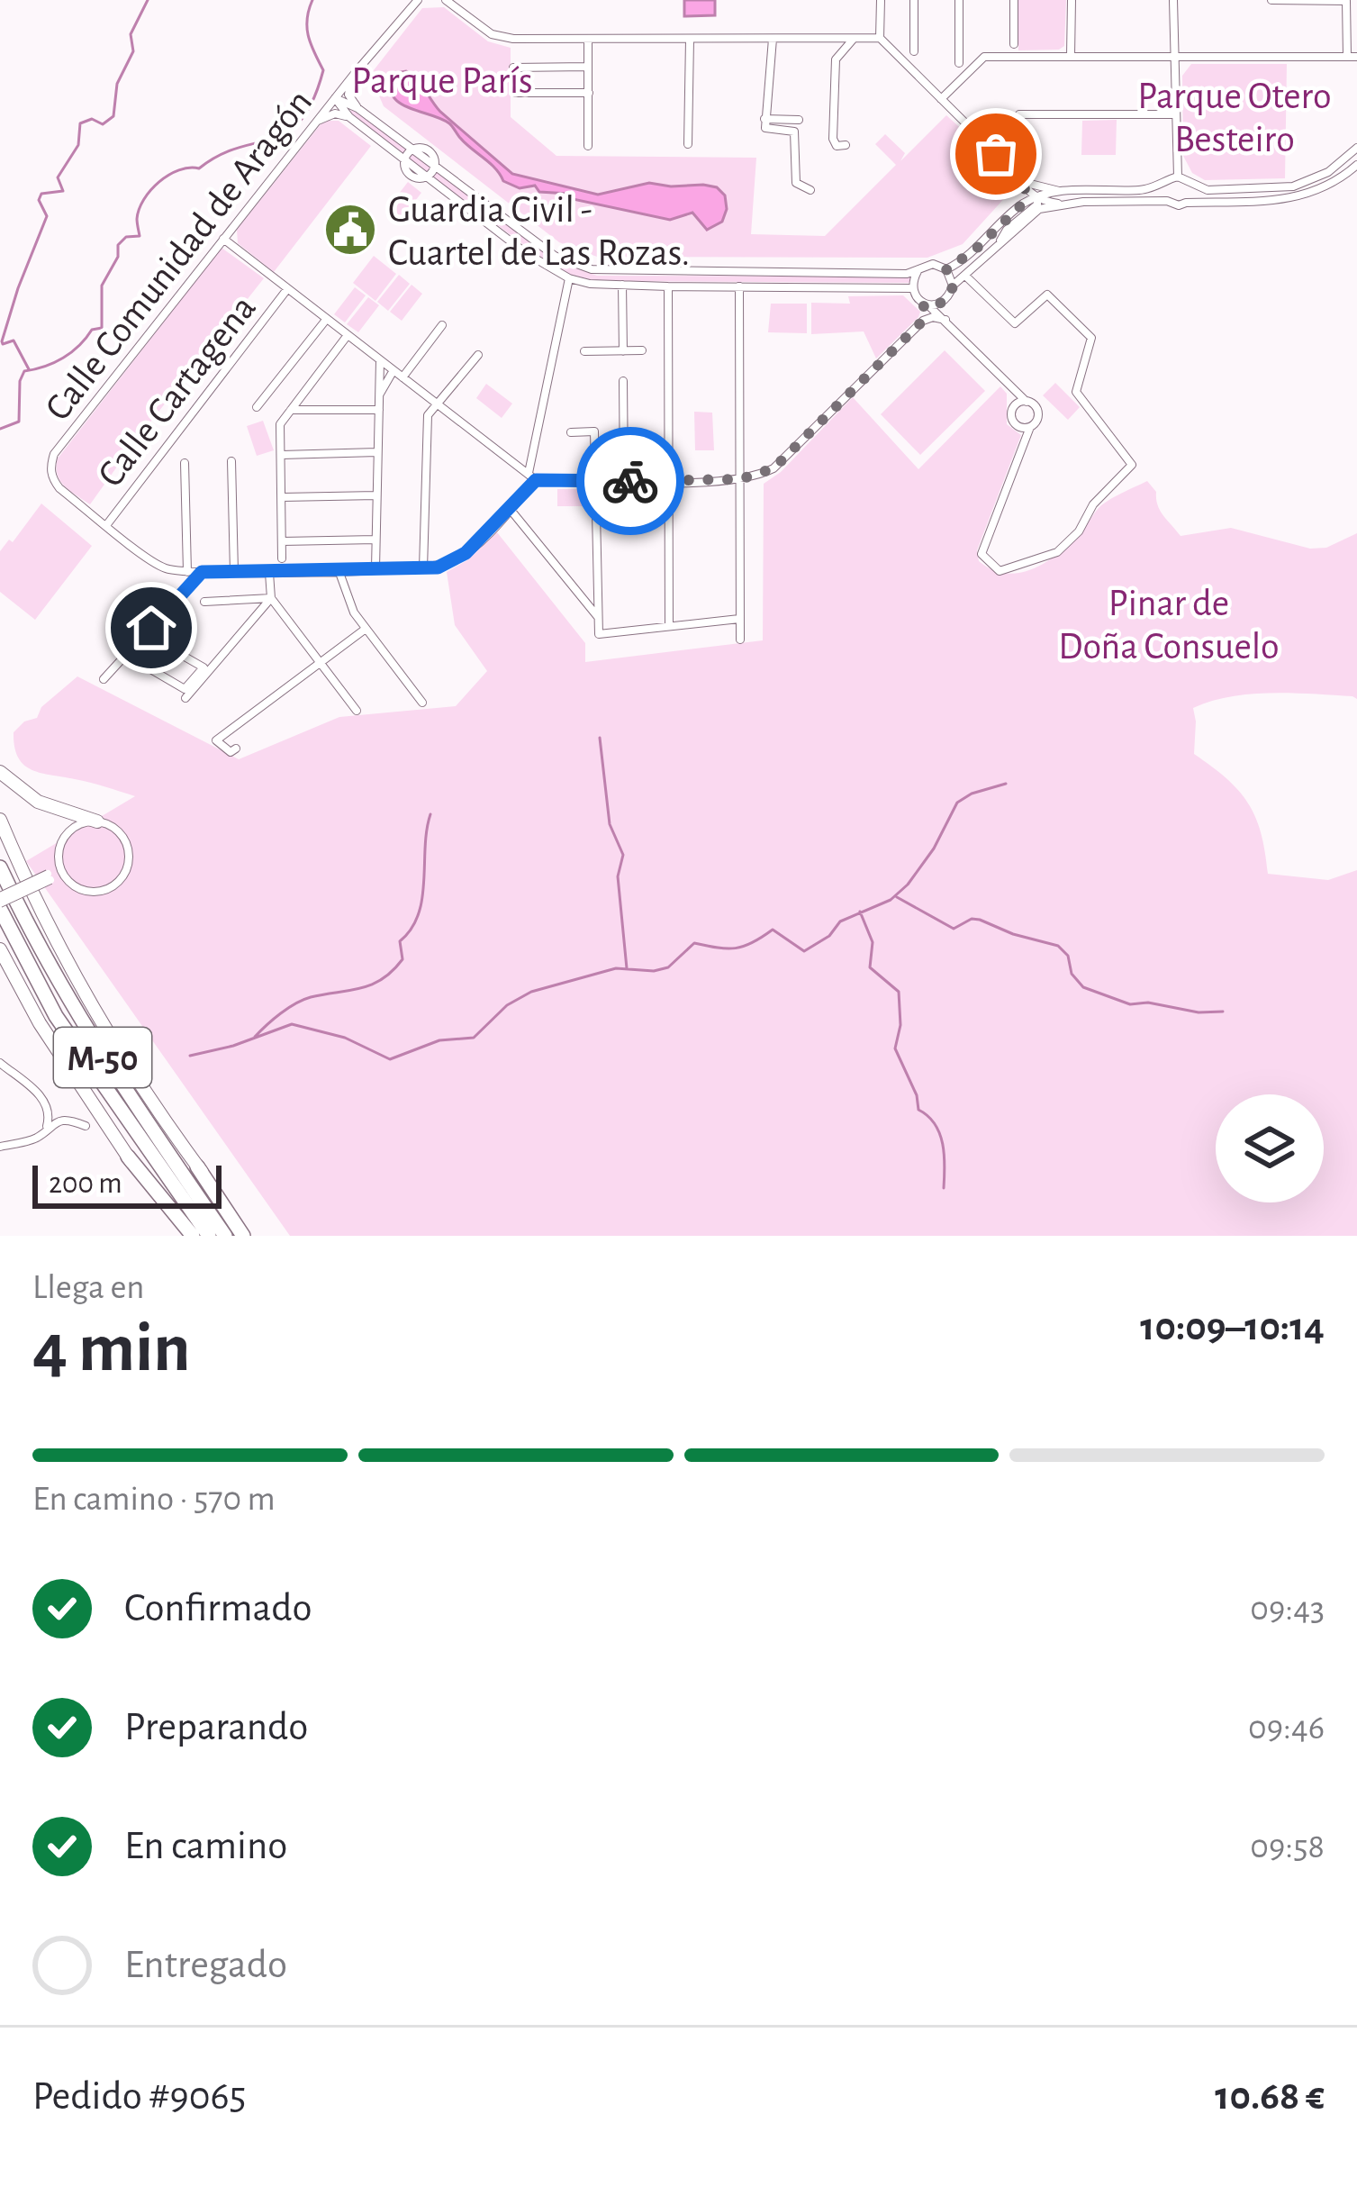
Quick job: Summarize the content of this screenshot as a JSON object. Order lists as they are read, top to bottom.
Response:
{
  "streets": {
    "highway": ["M-50"],
    "street": ["Calle Comunidad de Aragón", "Calle Cartagena"]
  },
  "crossings": [
    ["Calle Comunidad de Aragón", "Calle Cartagena"]
  ],
  "parks": ["Parque París", "Parque Otero Besteiro", "Pinar de Doña Consuelo"],
  "places": {
    "public building": ["Guardia Civil - Cuartel de Las Rozas."]
  },
  "scale_bar": "200 m",
  "page": {
    "scale": "200 m",
    "heading": ["4 min", "Llega en", "10:09–10:14"],
    "panel": ["Pedido #9065", "10.68 €"],
    "bar": "En camino · 570 m",
    "list": [
      ["Confirmado", "09:43"],
      ["Preparando", "09:46"],
      ["En camino", "09:58"],
      "Entregado"
    ]
  }
}
